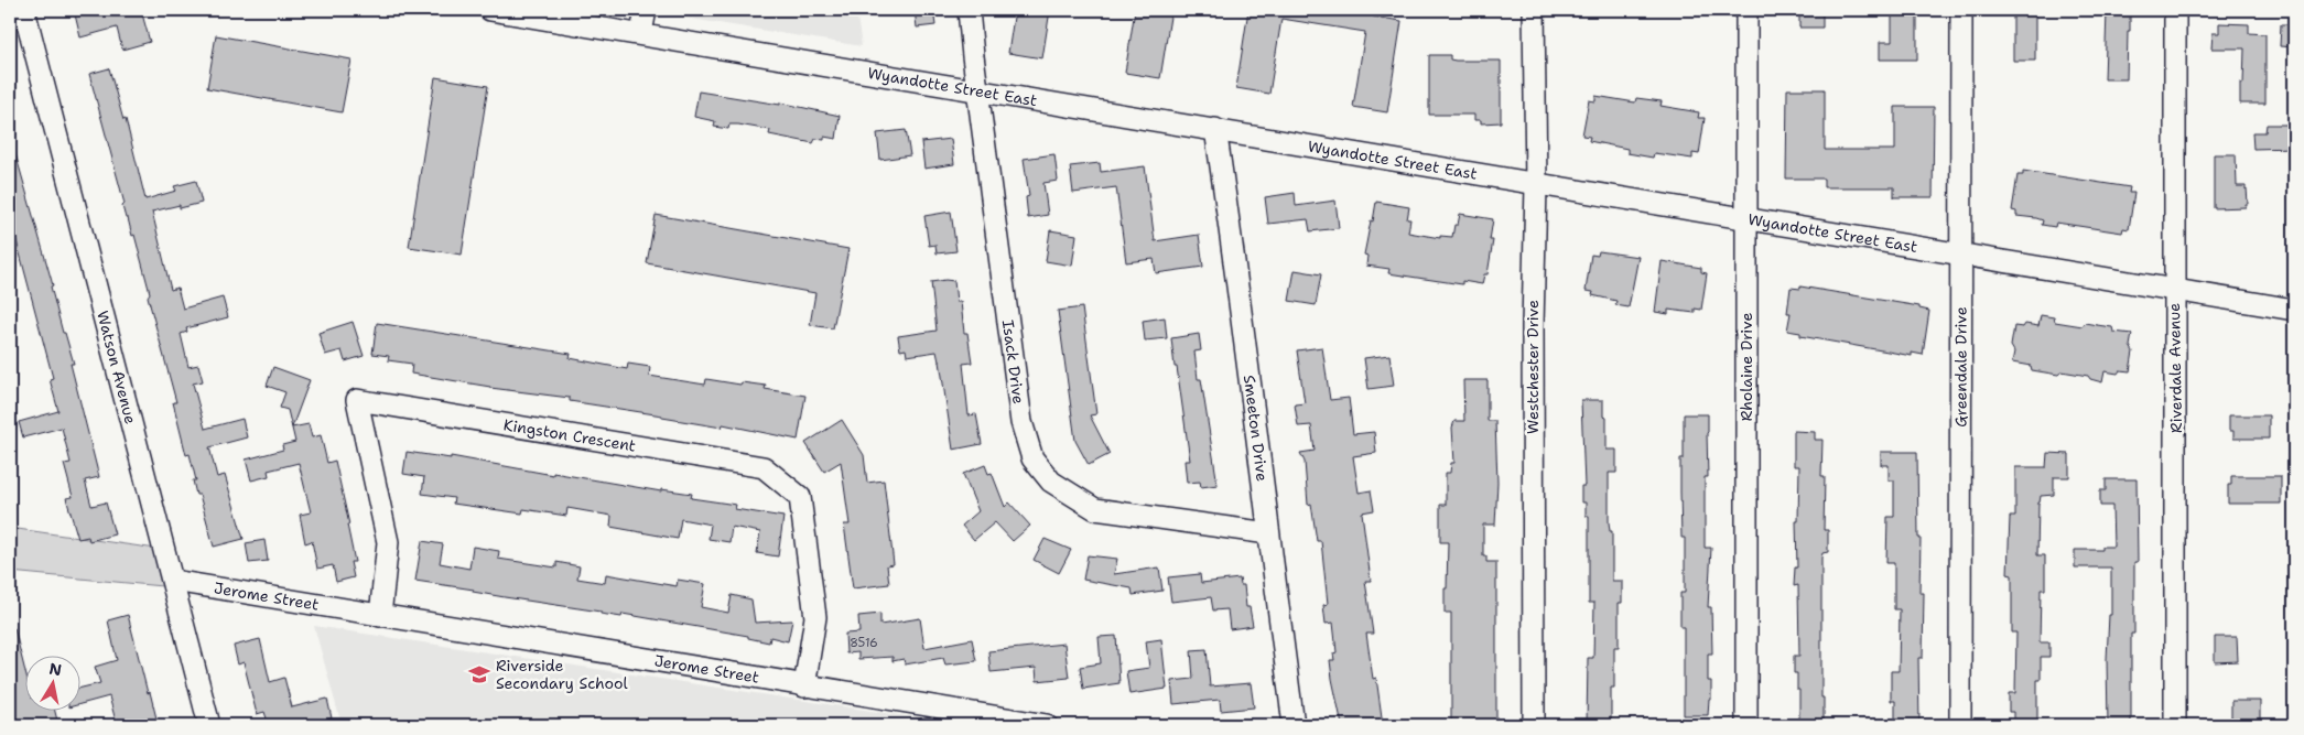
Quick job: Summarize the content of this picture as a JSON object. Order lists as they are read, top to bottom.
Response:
{
  "streets": {
    "street": [
      "Wyandotte Street East",
      "Isack Drive",
      "Watson Avenue",
      "Westchester Drive",
      "Rholaine Drive",
      "Greendale Drive",
      "Riverdale Avenue",
      "Smeeton Drive",
      "Kingston Crescent",
      "Jerome Street"
    ]
  },
  "crossings": [
    ["Wyandotte Street East", "Isack Drive"],
    ["Wyandotte Street East", "Westchester Drive"],
    ["Wyandotte Street East", "Rholaine Drive"],
    ["Wyandotte Street East", "Greendale Drive"],
    ["Wyandotte Street East", "Riverdale Avenue"],
    ["Wyandotte Street East", "Smeeton Drive"],
    ["Isack Drive", "Smeeton Drive"],
    ["Watson Avenue", "Jerome Street"],
    ["Kingston Crescent", "Jerome Street"]
  ],
  "places": {
    "school or university": ["Riverside Secondary School"]
  },
  "house_numbers": ["8516"],
  "north": "top"
}
